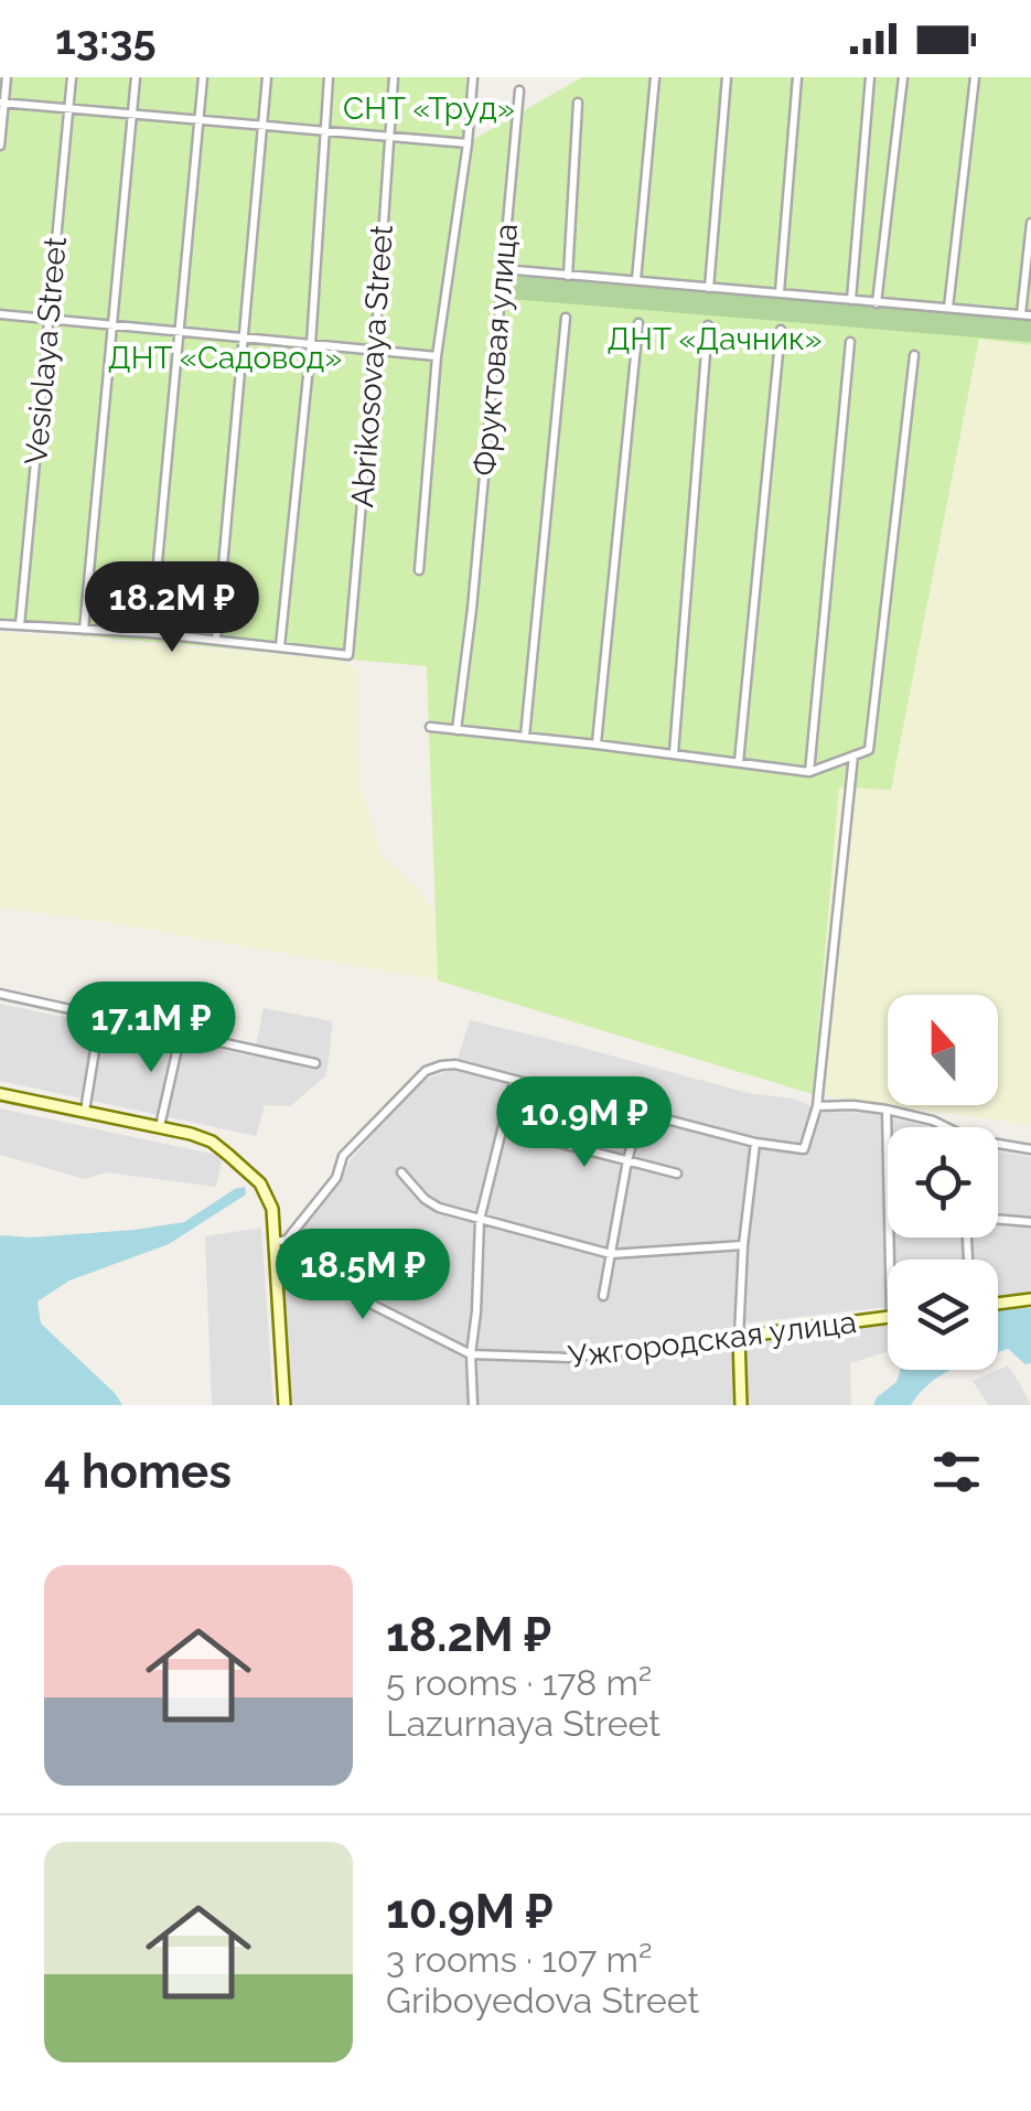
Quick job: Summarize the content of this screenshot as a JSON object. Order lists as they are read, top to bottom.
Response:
{
  "streets": {
    "street": [
      "Фруктовая улица",
      "Vesiolaya Street",
      "Abrikosovaya Street",
      "Ужгородская улица"
    ]
  },
  "parks": ["СНТ «Труд»", "ДНТ «Дачник»", "ДНТ «Садовод»"],
  "north": "top",
  "page": {
    "status": "13:35",
    "price": [
      "18.2M ₽",
      "17.1M ₽",
      "10.9M ₽",
      "18.5M ₽"
    ],
    "heading": "4 homes",
    "list": [
      {
        "name": "18.2M ₽",
        "note": "5 rooms · 178 m² · Lazurnaya Street"
      },
      {
        "name": "10.9M ₽",
        "note": "3 rooms · 107 m² · Griboyedova Street"
      }
    ]
  }
}
